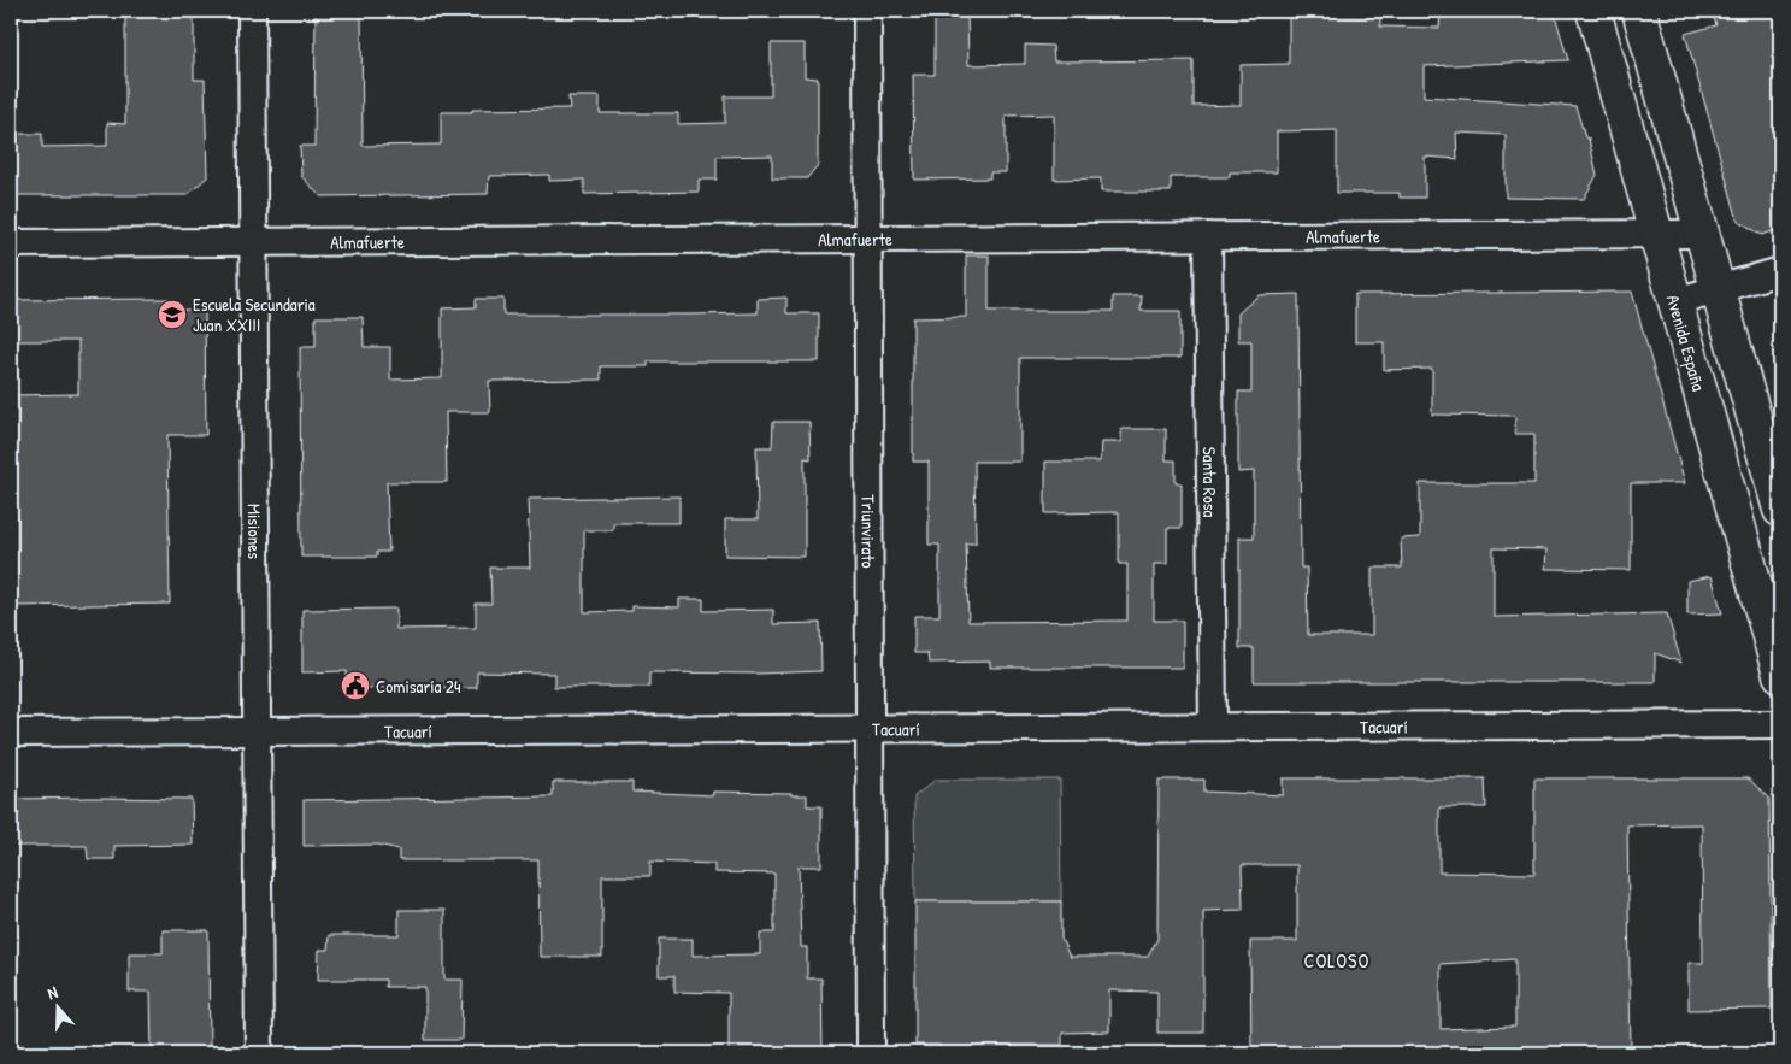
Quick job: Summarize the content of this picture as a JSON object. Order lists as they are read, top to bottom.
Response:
{
  "streets": {
    "main road": ["Avenida España"],
    "street": [
      "Almafuerte",
      "Santa Rosa",
      "Misiones",
      "Triunvirato",
      "Tacuarí"
    ]
  },
  "crossings": [
    ["Almafuerte", "Avenida España"],
    ["Almafuerte", "Santa Rosa"],
    ["Almafuerte", "Misiones"],
    ["Almafuerte", "Triunvirato"],
    ["Santa Rosa", "Tacuarí"],
    ["Misiones", "Tacuarí"],
    ["Triunvirato", "Tacuarí"]
  ],
  "districts": ["COLOSO"],
  "places": {
    "school or university": ["Escuela Secundaria Juan XXIII"],
    "public building": ["Comisaría 24"]
  },
  "north": "top"
}
